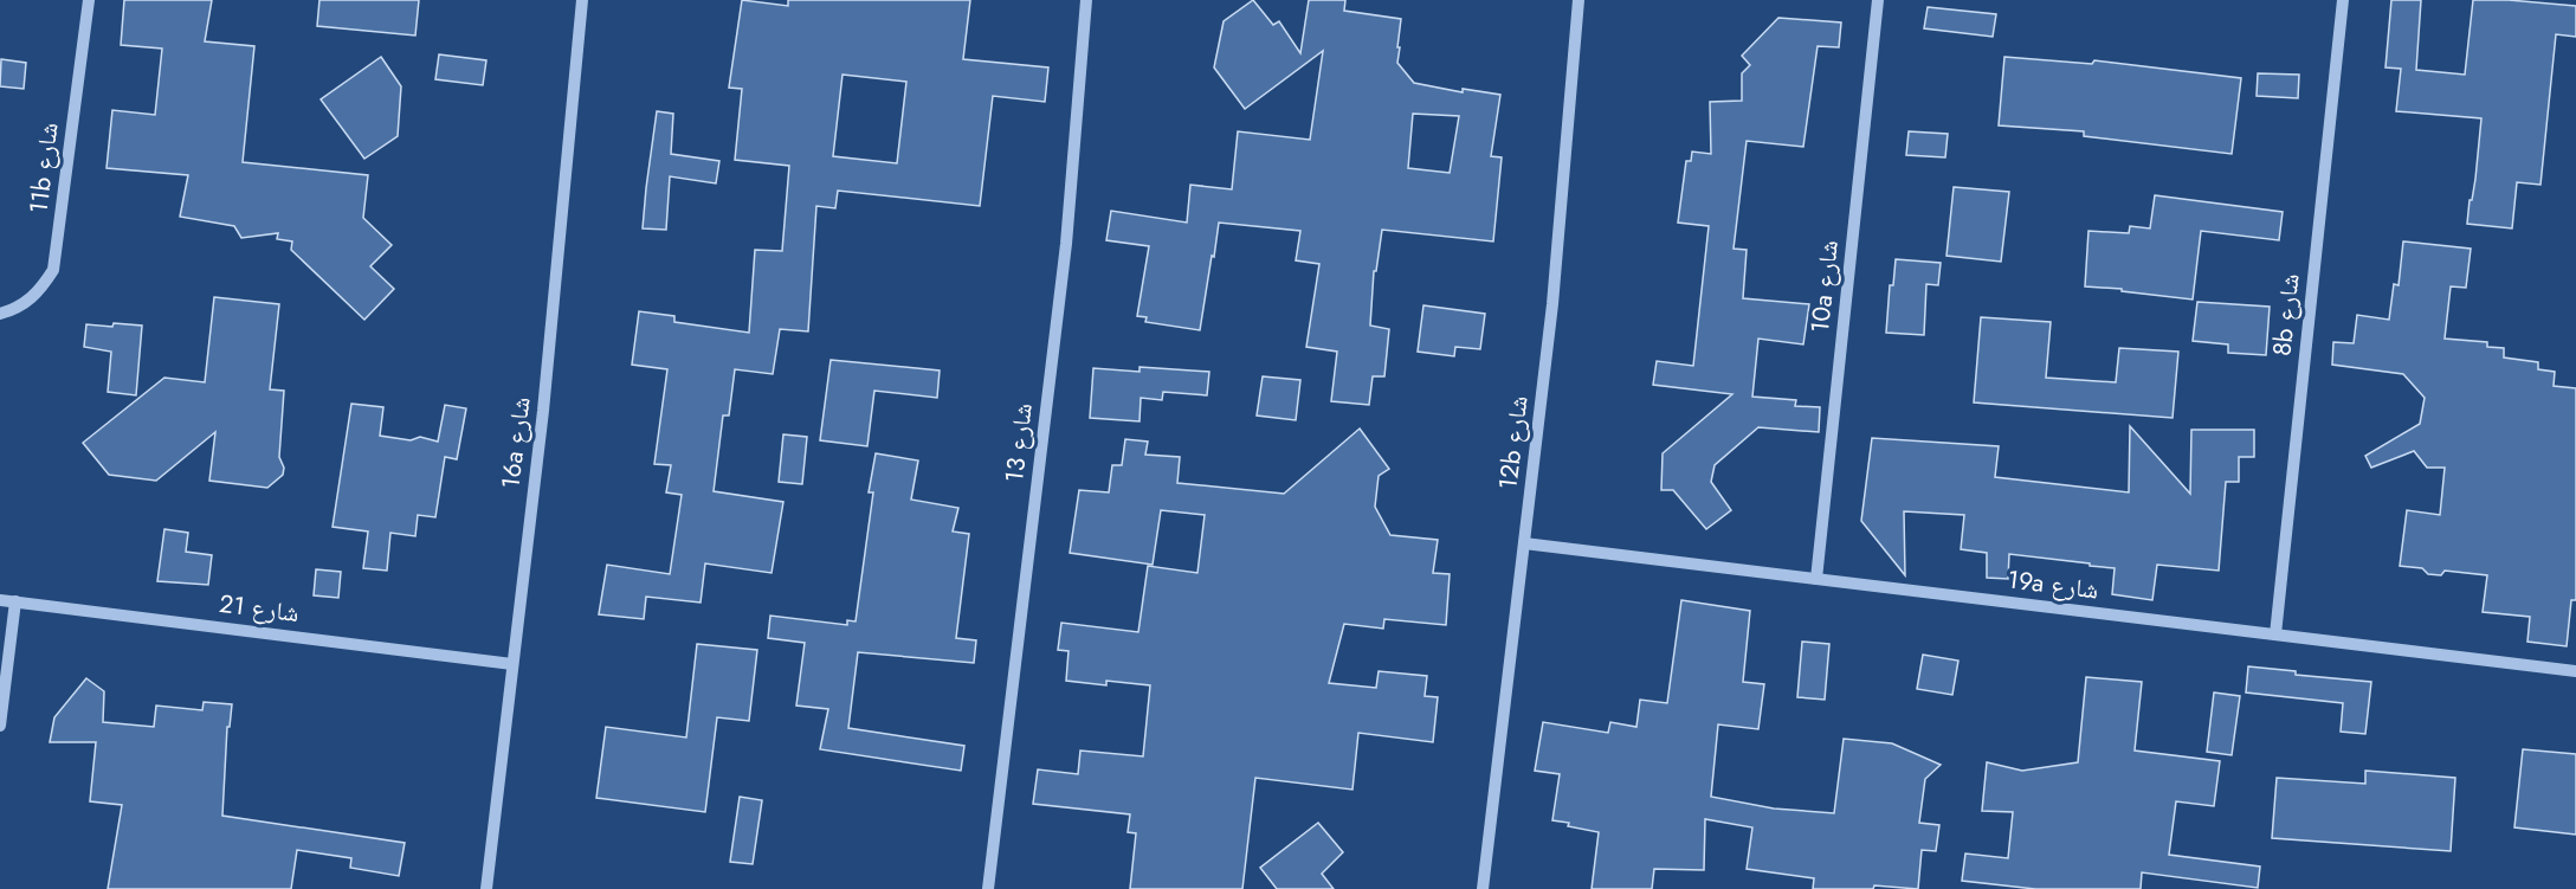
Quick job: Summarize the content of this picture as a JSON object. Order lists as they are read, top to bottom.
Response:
{
  "streets": {
    "street": [
      "11b شارع",
      "10a شارع",
      "8b شارع",
      "16a شارع",
      "شارع 13",
      "12b شارع",
      "19a شارع",
      "شارع 21"
    ]
  },
  "crossings": [
    ["10a شارع", "19a شارع"],
    ["8b شارع", "19a شارع"],
    ["16a شارع", "شارع 21"],
    ["12b شارع", "19a شارع"]
  ]
}
